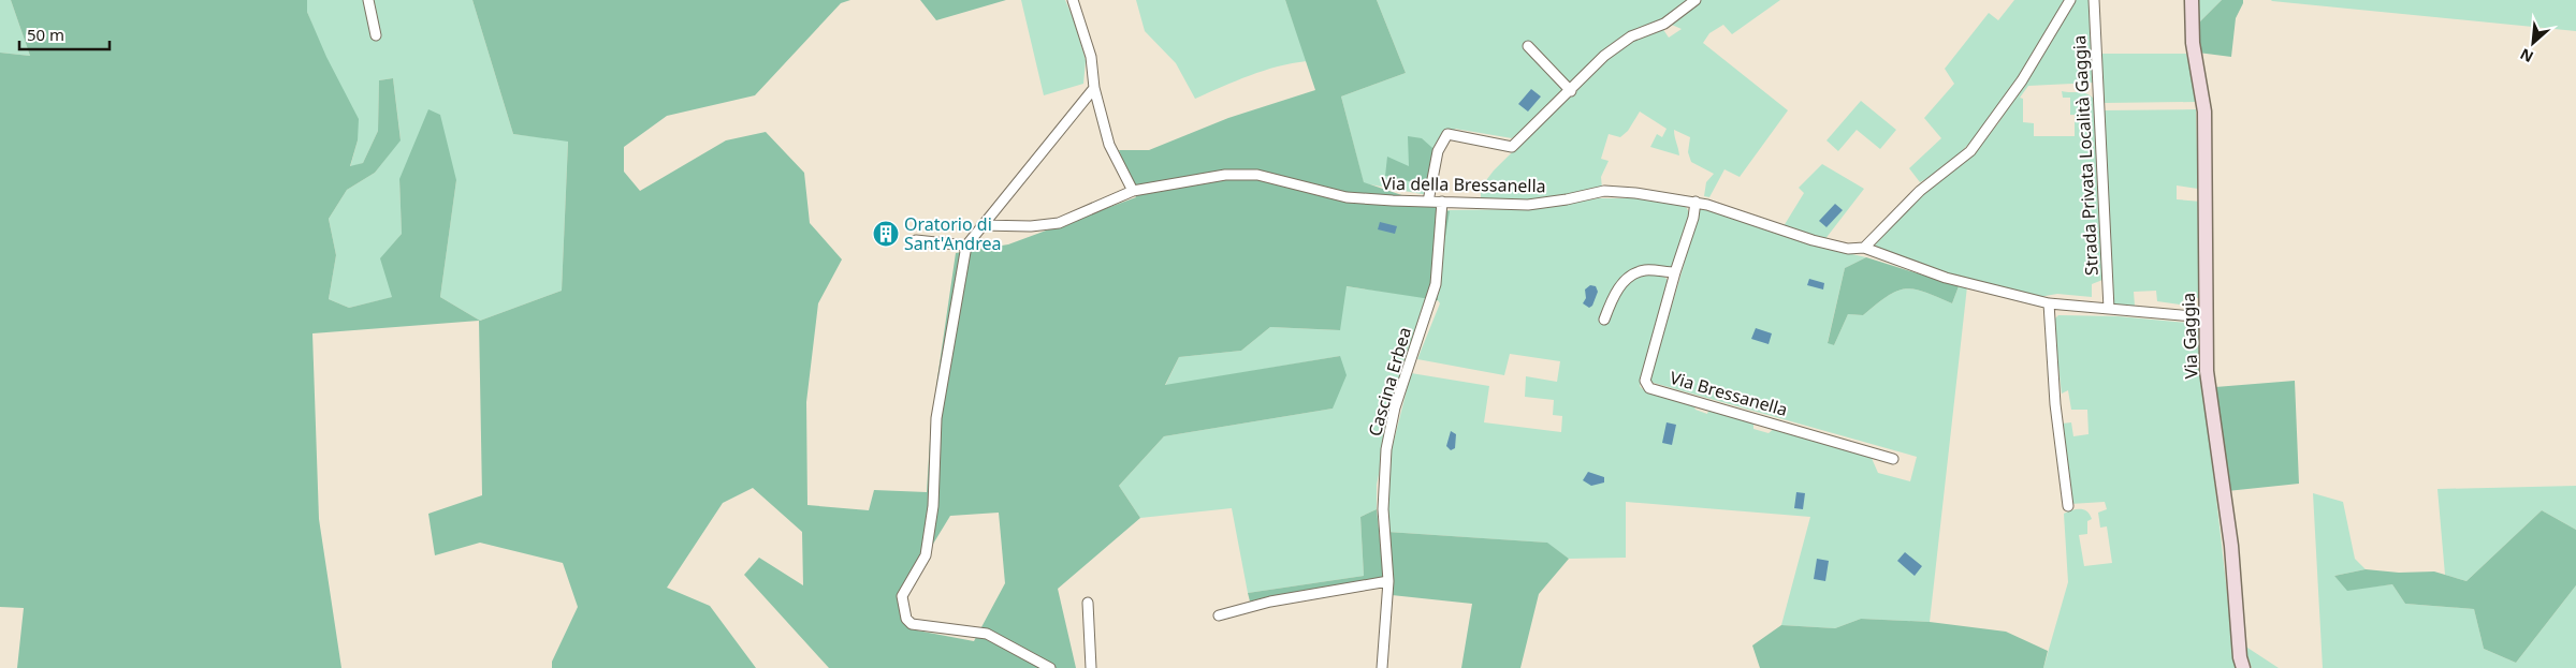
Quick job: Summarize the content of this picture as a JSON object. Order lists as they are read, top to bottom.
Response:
{
  "streets": {
    "street": [
      "Strada Privata Località Gaggia",
      "Via della Bressanella",
      "Via Gaggia",
      "Cascina Erbea",
      "Via Bressanella"
    ]
  },
  "crossings": [
    ["Via della Bressanella", "Cascina Erbea"],
    ["Via della Bressanella", "Via Bressanella"]
  ],
  "places": {
    "building": ["Oratorio di Sant'Andrea"]
  },
  "scale_bar": "50 m",
  "north": "bottom left"
}
